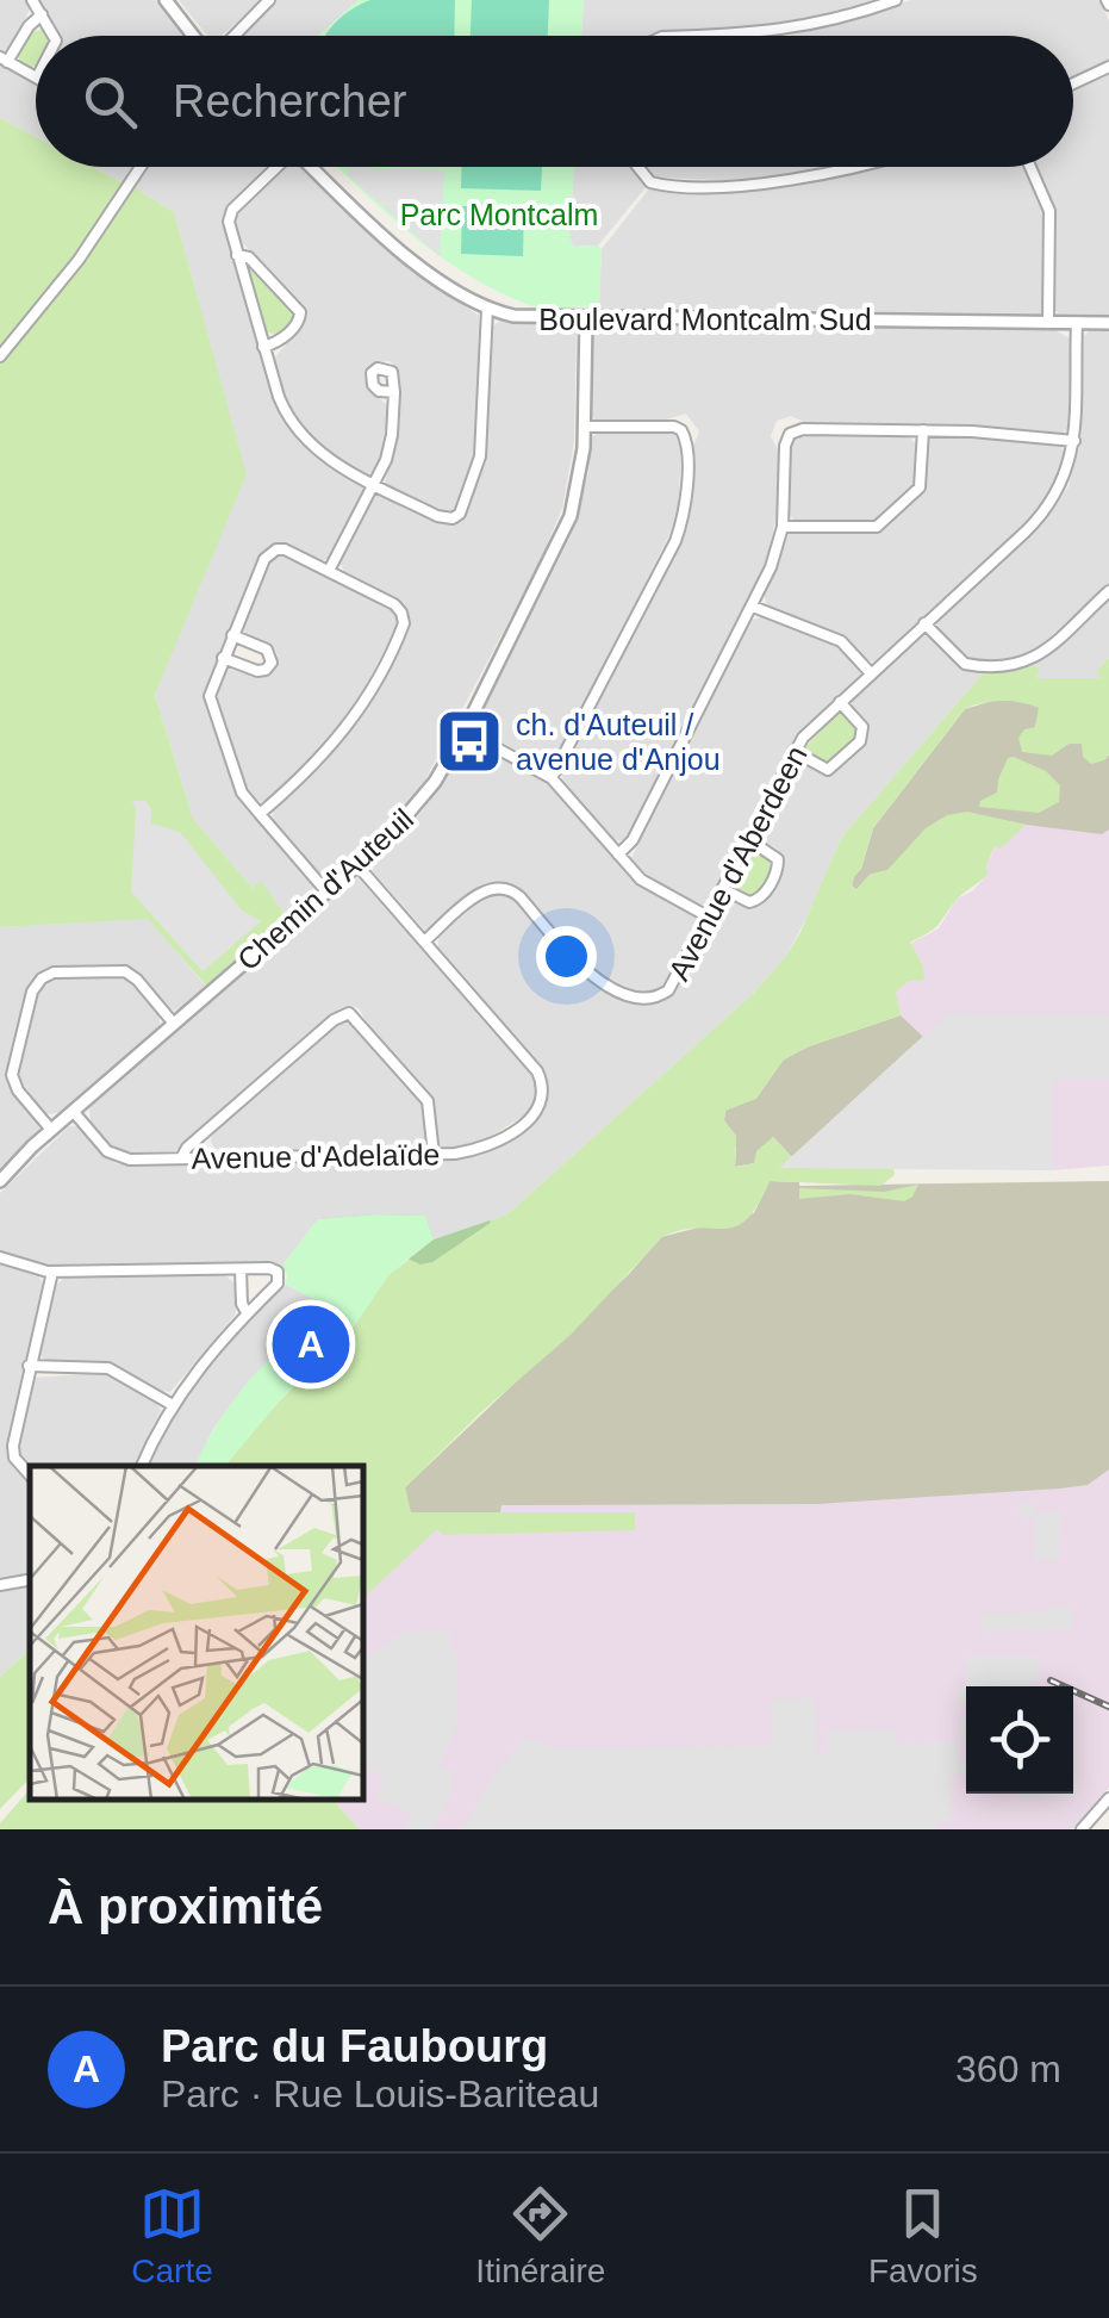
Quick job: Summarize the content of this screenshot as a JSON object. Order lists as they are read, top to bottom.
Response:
{
  "streets": {
    "street": [
      "Boulevard Montcalm Sud",
      "Avenue d'Aberdeen",
      "Chemin d'Auteuil",
      "Avenue d'Adelaïde"
    ]
  },
  "crossings": [
    ["Boulevard Montcalm Sud", "Avenue d'Aberdeen"],
    ["Boulevard Montcalm Sud", "Chemin d'Auteuil"],
    ["Avenue d'Aberdeen", "Avenue d'Adelaïde"],
    ["Chemin d'Auteuil", "Avenue d'Adelaïde"]
  ],
  "parks": ["Parc Montcalm"],
  "places": {
    "bus stop": ["ch. d'Auteuil / avenue d'Anjou"]
  },
  "page": {
    "search": "Rechercher",
    "pins": "A",
    "heading": "À proximité",
    "list": [
      {
        "mark": "A",
        "name": "Parc du Faubourg",
        "note": "Parc · Rue Louis-Bariteau",
        "value": "360 m"
      }
    ],
    "nav": ["Carte", "Itinéraire", "Favoris"]
  }
}
